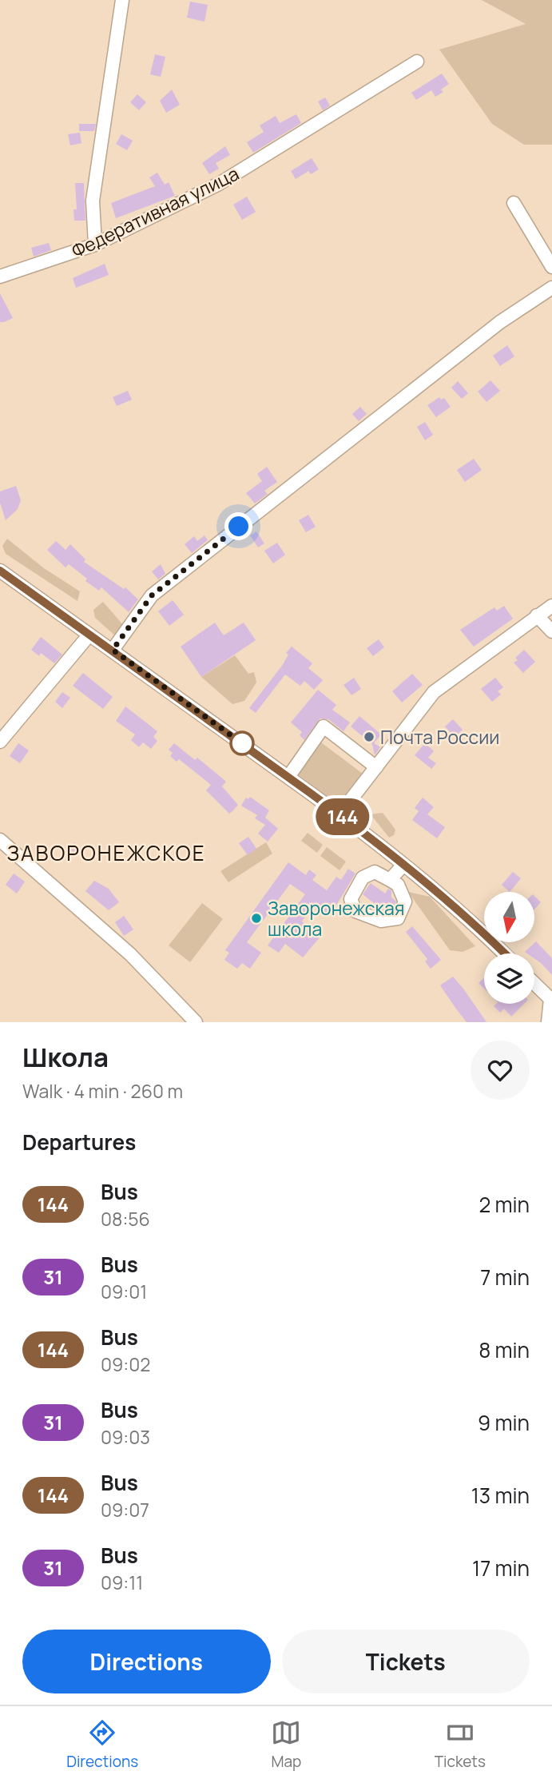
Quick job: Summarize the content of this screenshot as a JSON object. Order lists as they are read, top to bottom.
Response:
{
  "streets": {
    "street": ["Федеративная улица"]
  },
  "districts": ["ЗАВОРОНЕЖСКОЕ"],
  "places": ["Почта России", "Заворонежская школа"],
  "lines": ["bus line 144"],
  "north": "bottom",
  "page": {
    "on_map": "144",
    "heading": [
      ["Школа", "Walk · 4 min · 260 m"],
      "Departures"
    ],
    "list": [
      {
        "mark": "144",
        "name": "Bus",
        "note": "08:56",
        "value": "2 min"
      },
      {
        "mark": "31",
        "name": "Bus",
        "note": "09:01",
        "value": "7 min"
      },
      {
        "mark": "144",
        "name": "Bus",
        "note": "09:02",
        "value": "8 min"
      },
      {
        "mark": "31",
        "name": "Bus",
        "note": "09:03",
        "value": "9 min"
      },
      {
        "mark": "144",
        "name": "Bus",
        "note": "09:07",
        "value": "13 min"
      },
      {
        "mark": "31",
        "name": "Bus",
        "note": "09:11",
        "value": "17 min"
      }
    ],
    "buttons": ["Directions", "Tickets"],
    "tabs": ["Directions", "Map", "Tickets"]
  }
}
